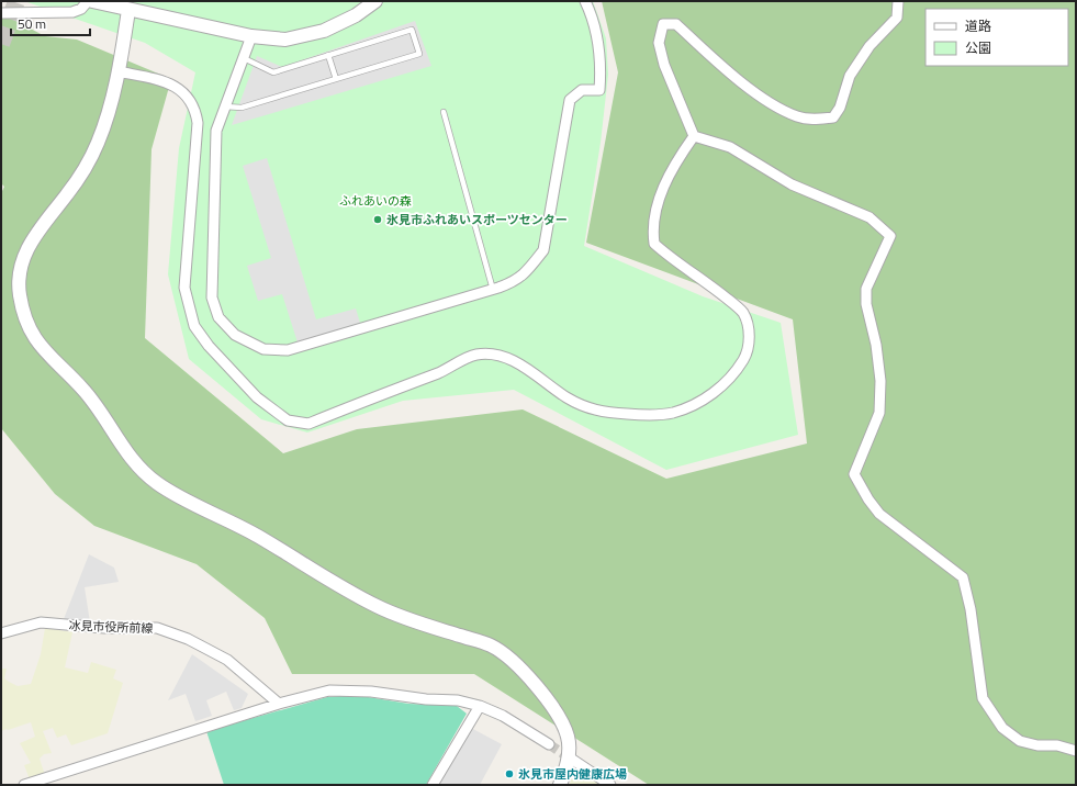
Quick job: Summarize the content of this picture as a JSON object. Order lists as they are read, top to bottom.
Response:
{
  "streets": {
    "street": ["冰見市役所前線"]
  },
  "parks": ["ふれあいの森"],
  "places": ["氷見市ふれあいスポーツセンター", "氷見市屋内健康広場"],
  "legend": ["道路", "公園"],
  "scale_bar": "50 m"
}
